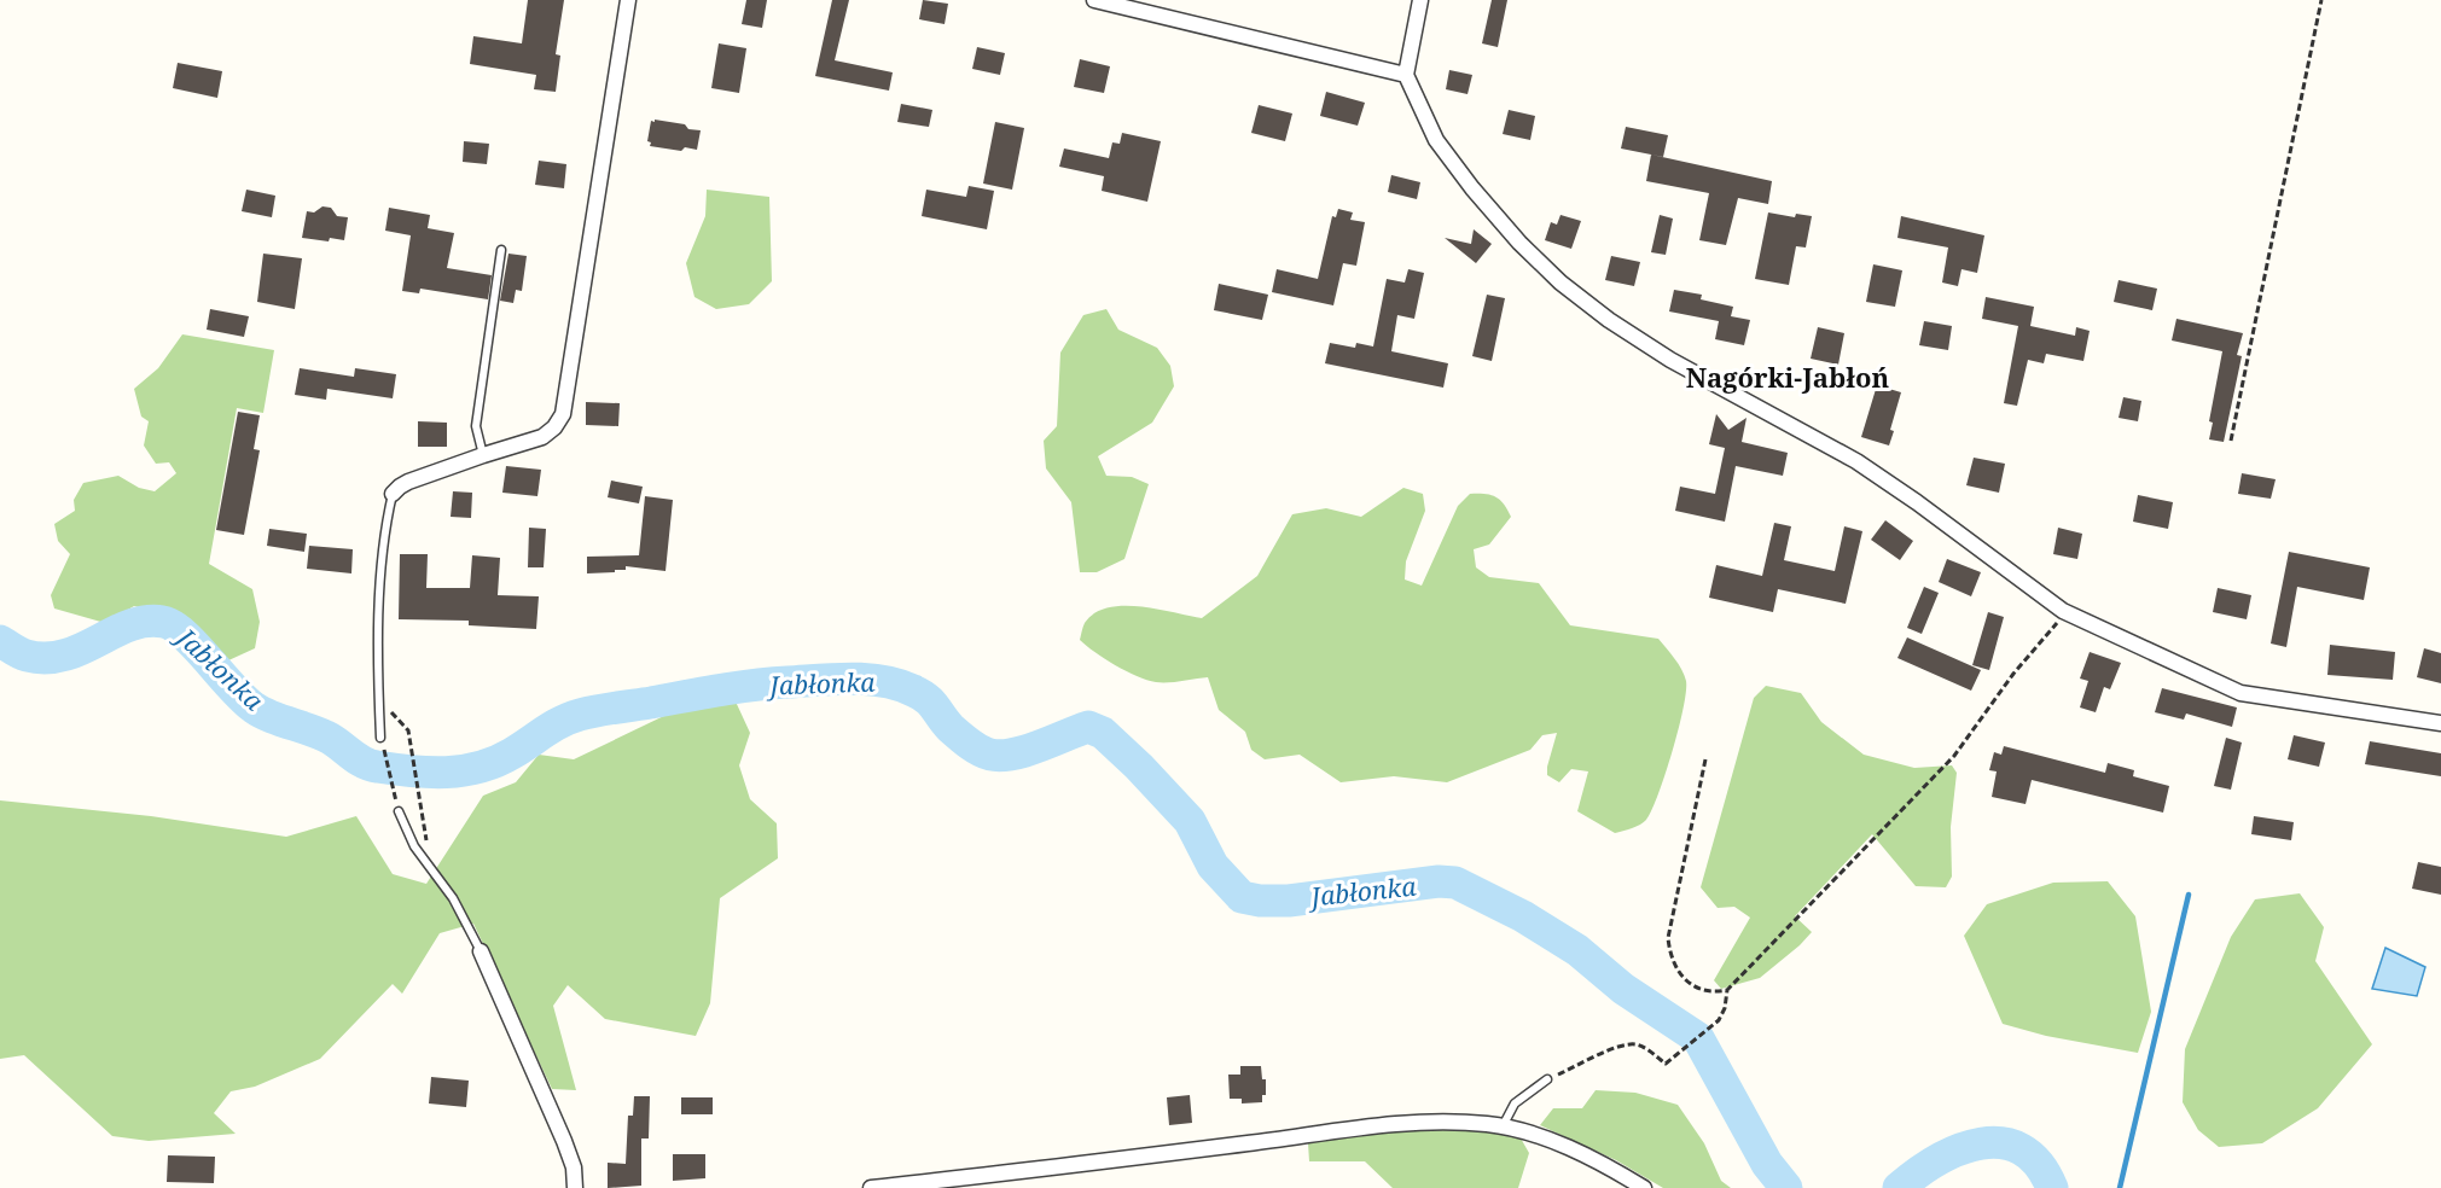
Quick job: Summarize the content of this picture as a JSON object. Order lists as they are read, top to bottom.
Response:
{
  "districts": ["Nagórki-Jabłoń"],
  "water": ["Jabłonka"]
}
